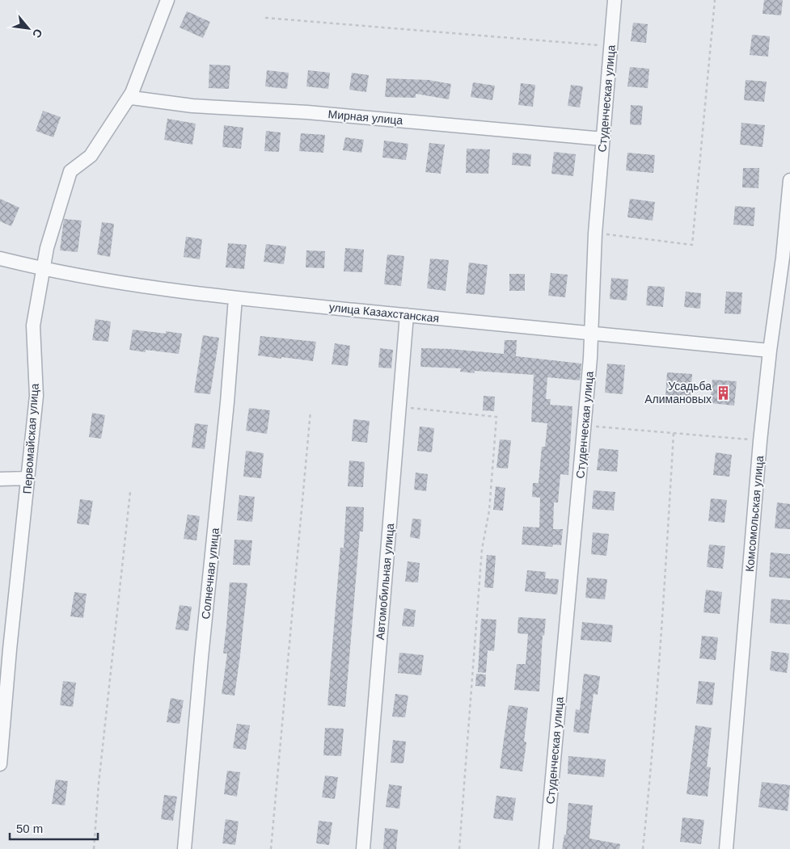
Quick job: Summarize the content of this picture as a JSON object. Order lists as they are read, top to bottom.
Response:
{
  "streets": {
    "street": [
      "Студенческая улица",
      "Мирная улица",
      "улица Казахстанская",
      "Первомайская улица",
      "Комсомольская улица",
      "Солнечная улица",
      "Автомобильная улица"
    ]
  },
  "crossings": [
    ["Студенческая улица", "Мирная улица"],
    ["Студенческая улица", "улица Казахстанская"],
    ["Мирная улица", "Первомайская улица"],
    ["улица Казахстанская", "Первомайская улица"],
    ["улица Казахстанская", "Комсомольская улица"],
    ["улица Казахстанская", "Солнечная улица"],
    ["улица Казахстанская", "Автомобильная улица"]
  ],
  "places": {
    "building": ["Усадьба Алимановых"]
  },
  "scale_bar": "50 m",
  "north": "bottom right"
}
